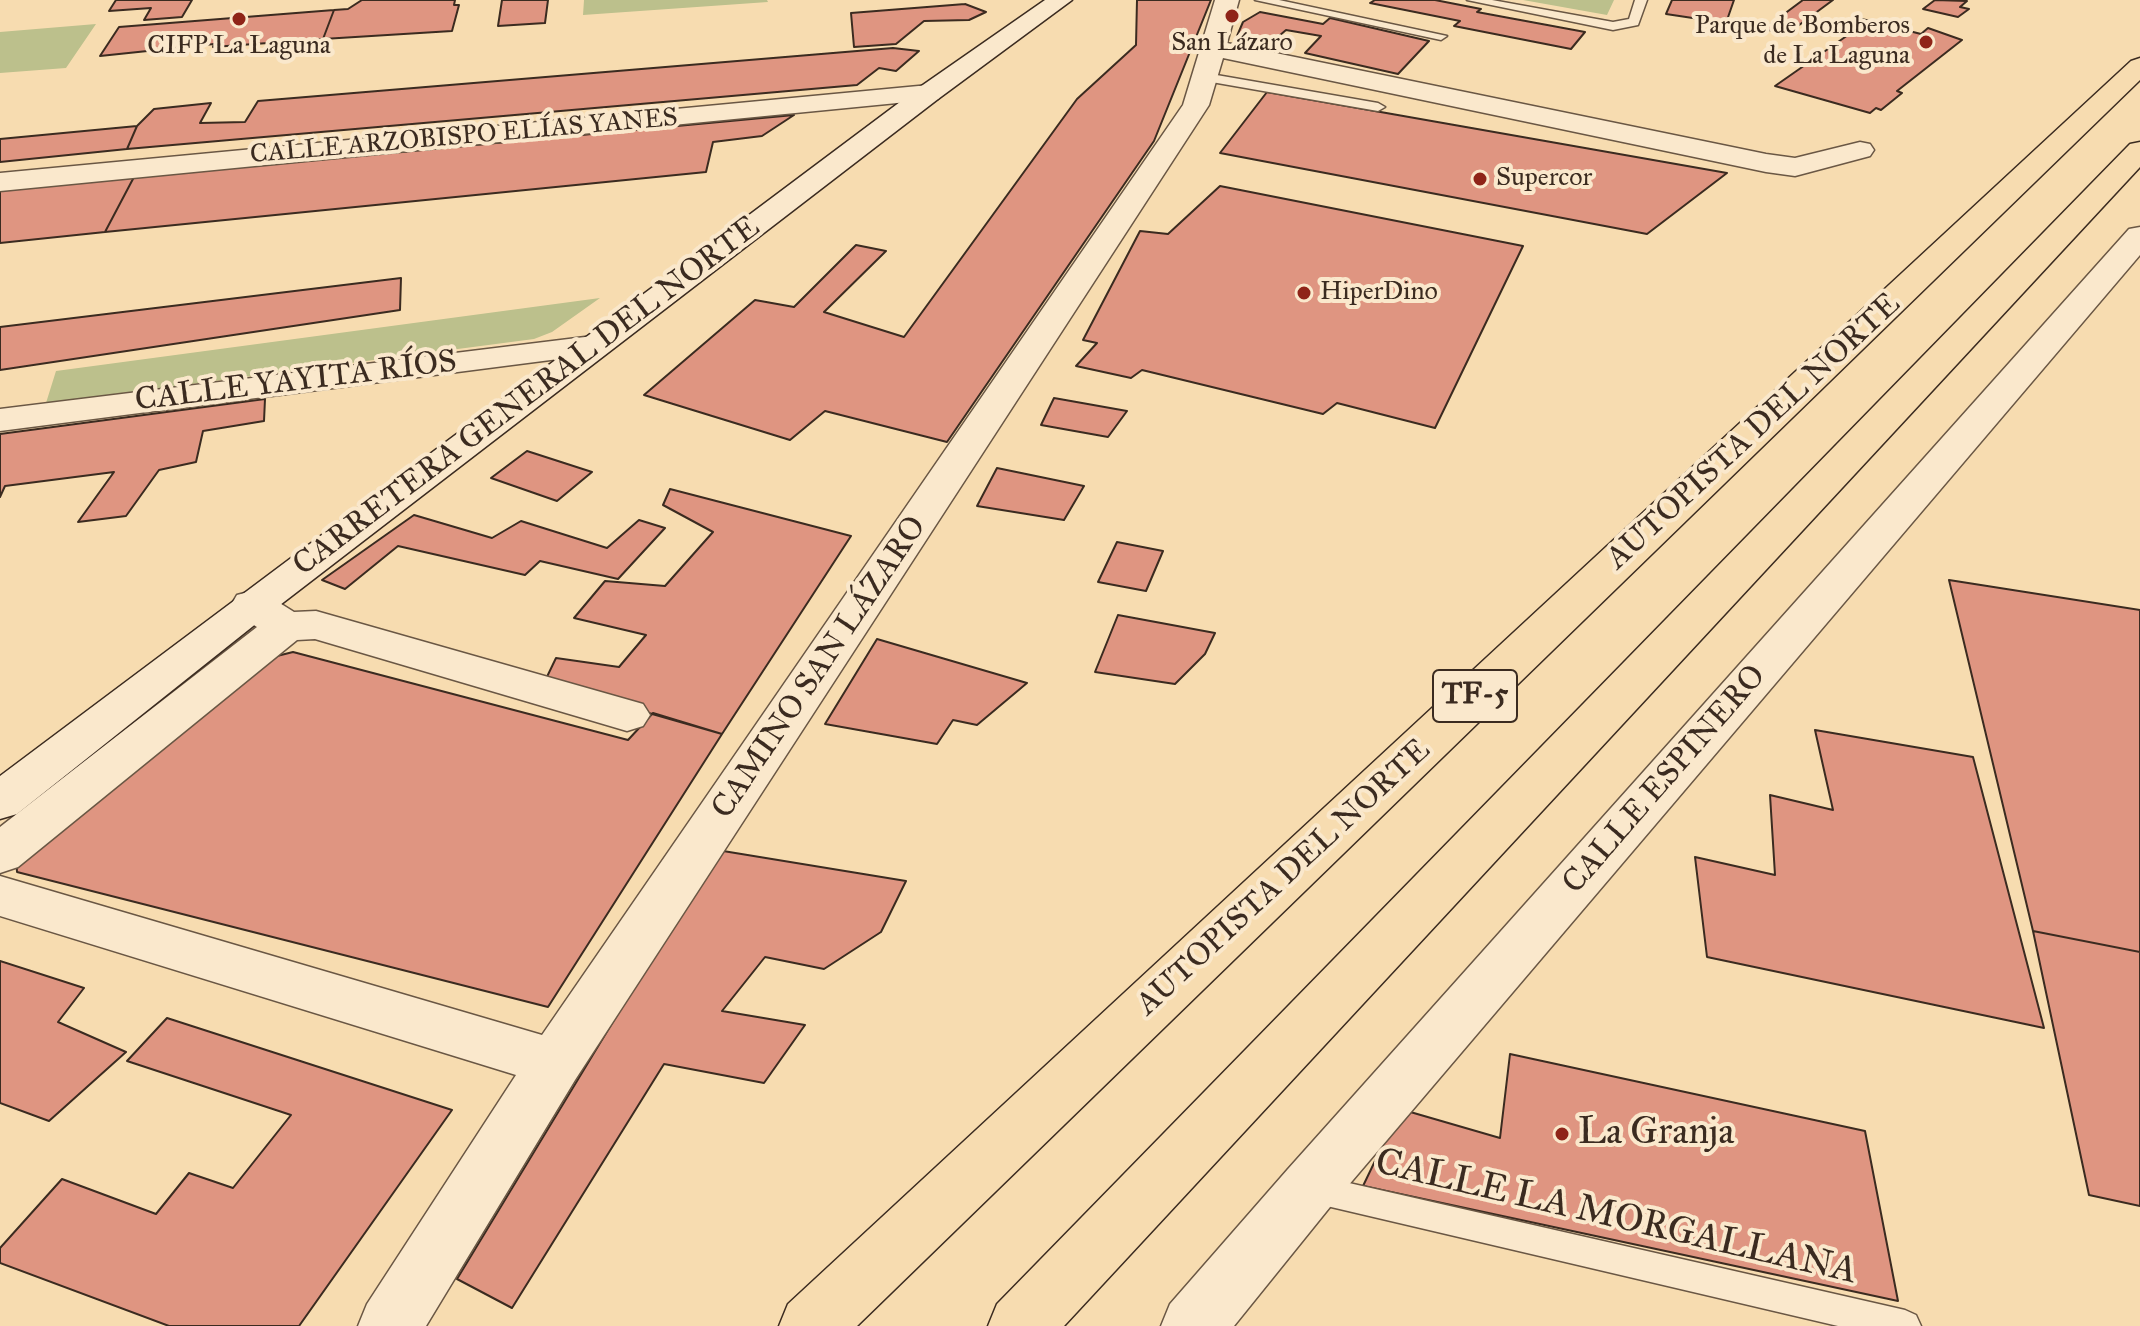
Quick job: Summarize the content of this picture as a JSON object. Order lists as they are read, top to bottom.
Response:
{
  "streets": {
    "highway": ["AUTOPISTA DEL NORTE", "TF-5"],
    "street": [
      "CALLE ARZOBISPO ELÍAS YANES",
      "CALLE YAYITA RÍOS",
      "CARRETERA GENERAL DEL NORTE",
      "CAMINO SAN LÁZARO",
      "CALLE ESPINERO"
    ],
    "lane": ["CALLE LA MORGALLANA"]
  },
  "crossings": [
    ["CALLE ARZOBISPO ELÍAS YANES", "CARRETERA GENERAL DEL NORTE"],
    ["CALLE YAYITA RÍOS", "CARRETERA GENERAL DEL NORTE"],
    ["CALLE ESPINERO", "CALLE LA MORGALLANA"]
  ],
  "places": [
    "San Lázaro",
    "CIFP La Laguna",
    "Parque de Bomberos de La Laguna",
    "Supercor",
    "HiperDino",
    "La Granja"
  ]
}
